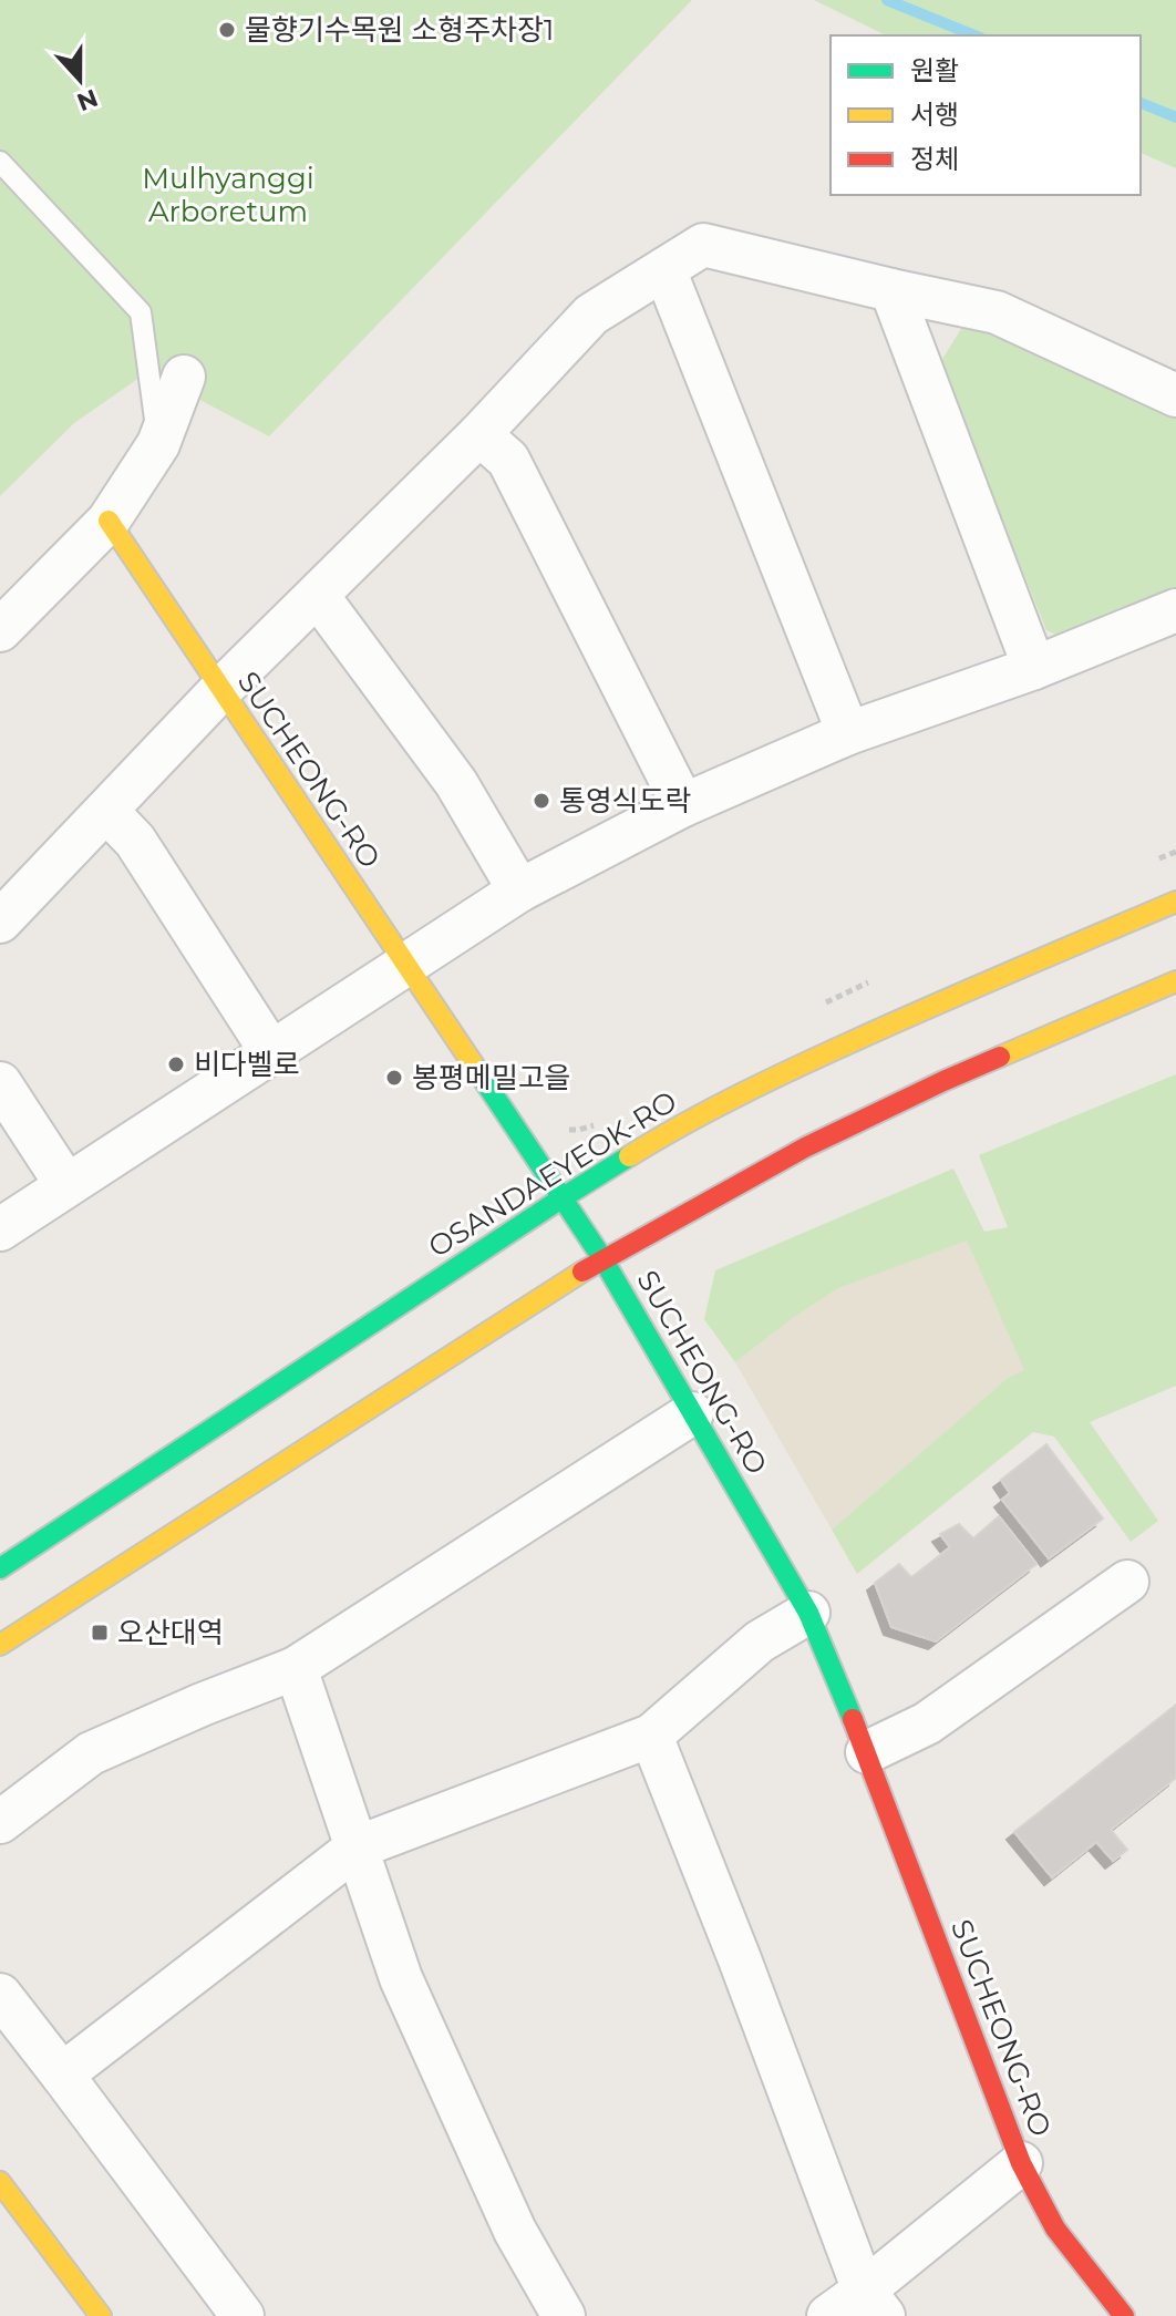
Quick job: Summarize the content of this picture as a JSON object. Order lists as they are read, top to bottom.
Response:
{
  "streets": {
    "main road": ["SUCHEONG-RO", "OSANDAEYEOK-RO"]
  },
  "crossings": [
    ["SUCHEONG-RO", "OSANDAEYEOK-RO"]
  ],
  "parks": ["Mulhyanggi Arboretum"],
  "places": {
    "other": [
      "물향기수목원 소형주차장1",
      "통영식도락",
      "비다벨로",
      "봉평메밀고을"
    ],
    "transit": ["오산대역"]
  },
  "legend": ["원활", "서행", "정체"],
  "north": "bottom"
}
